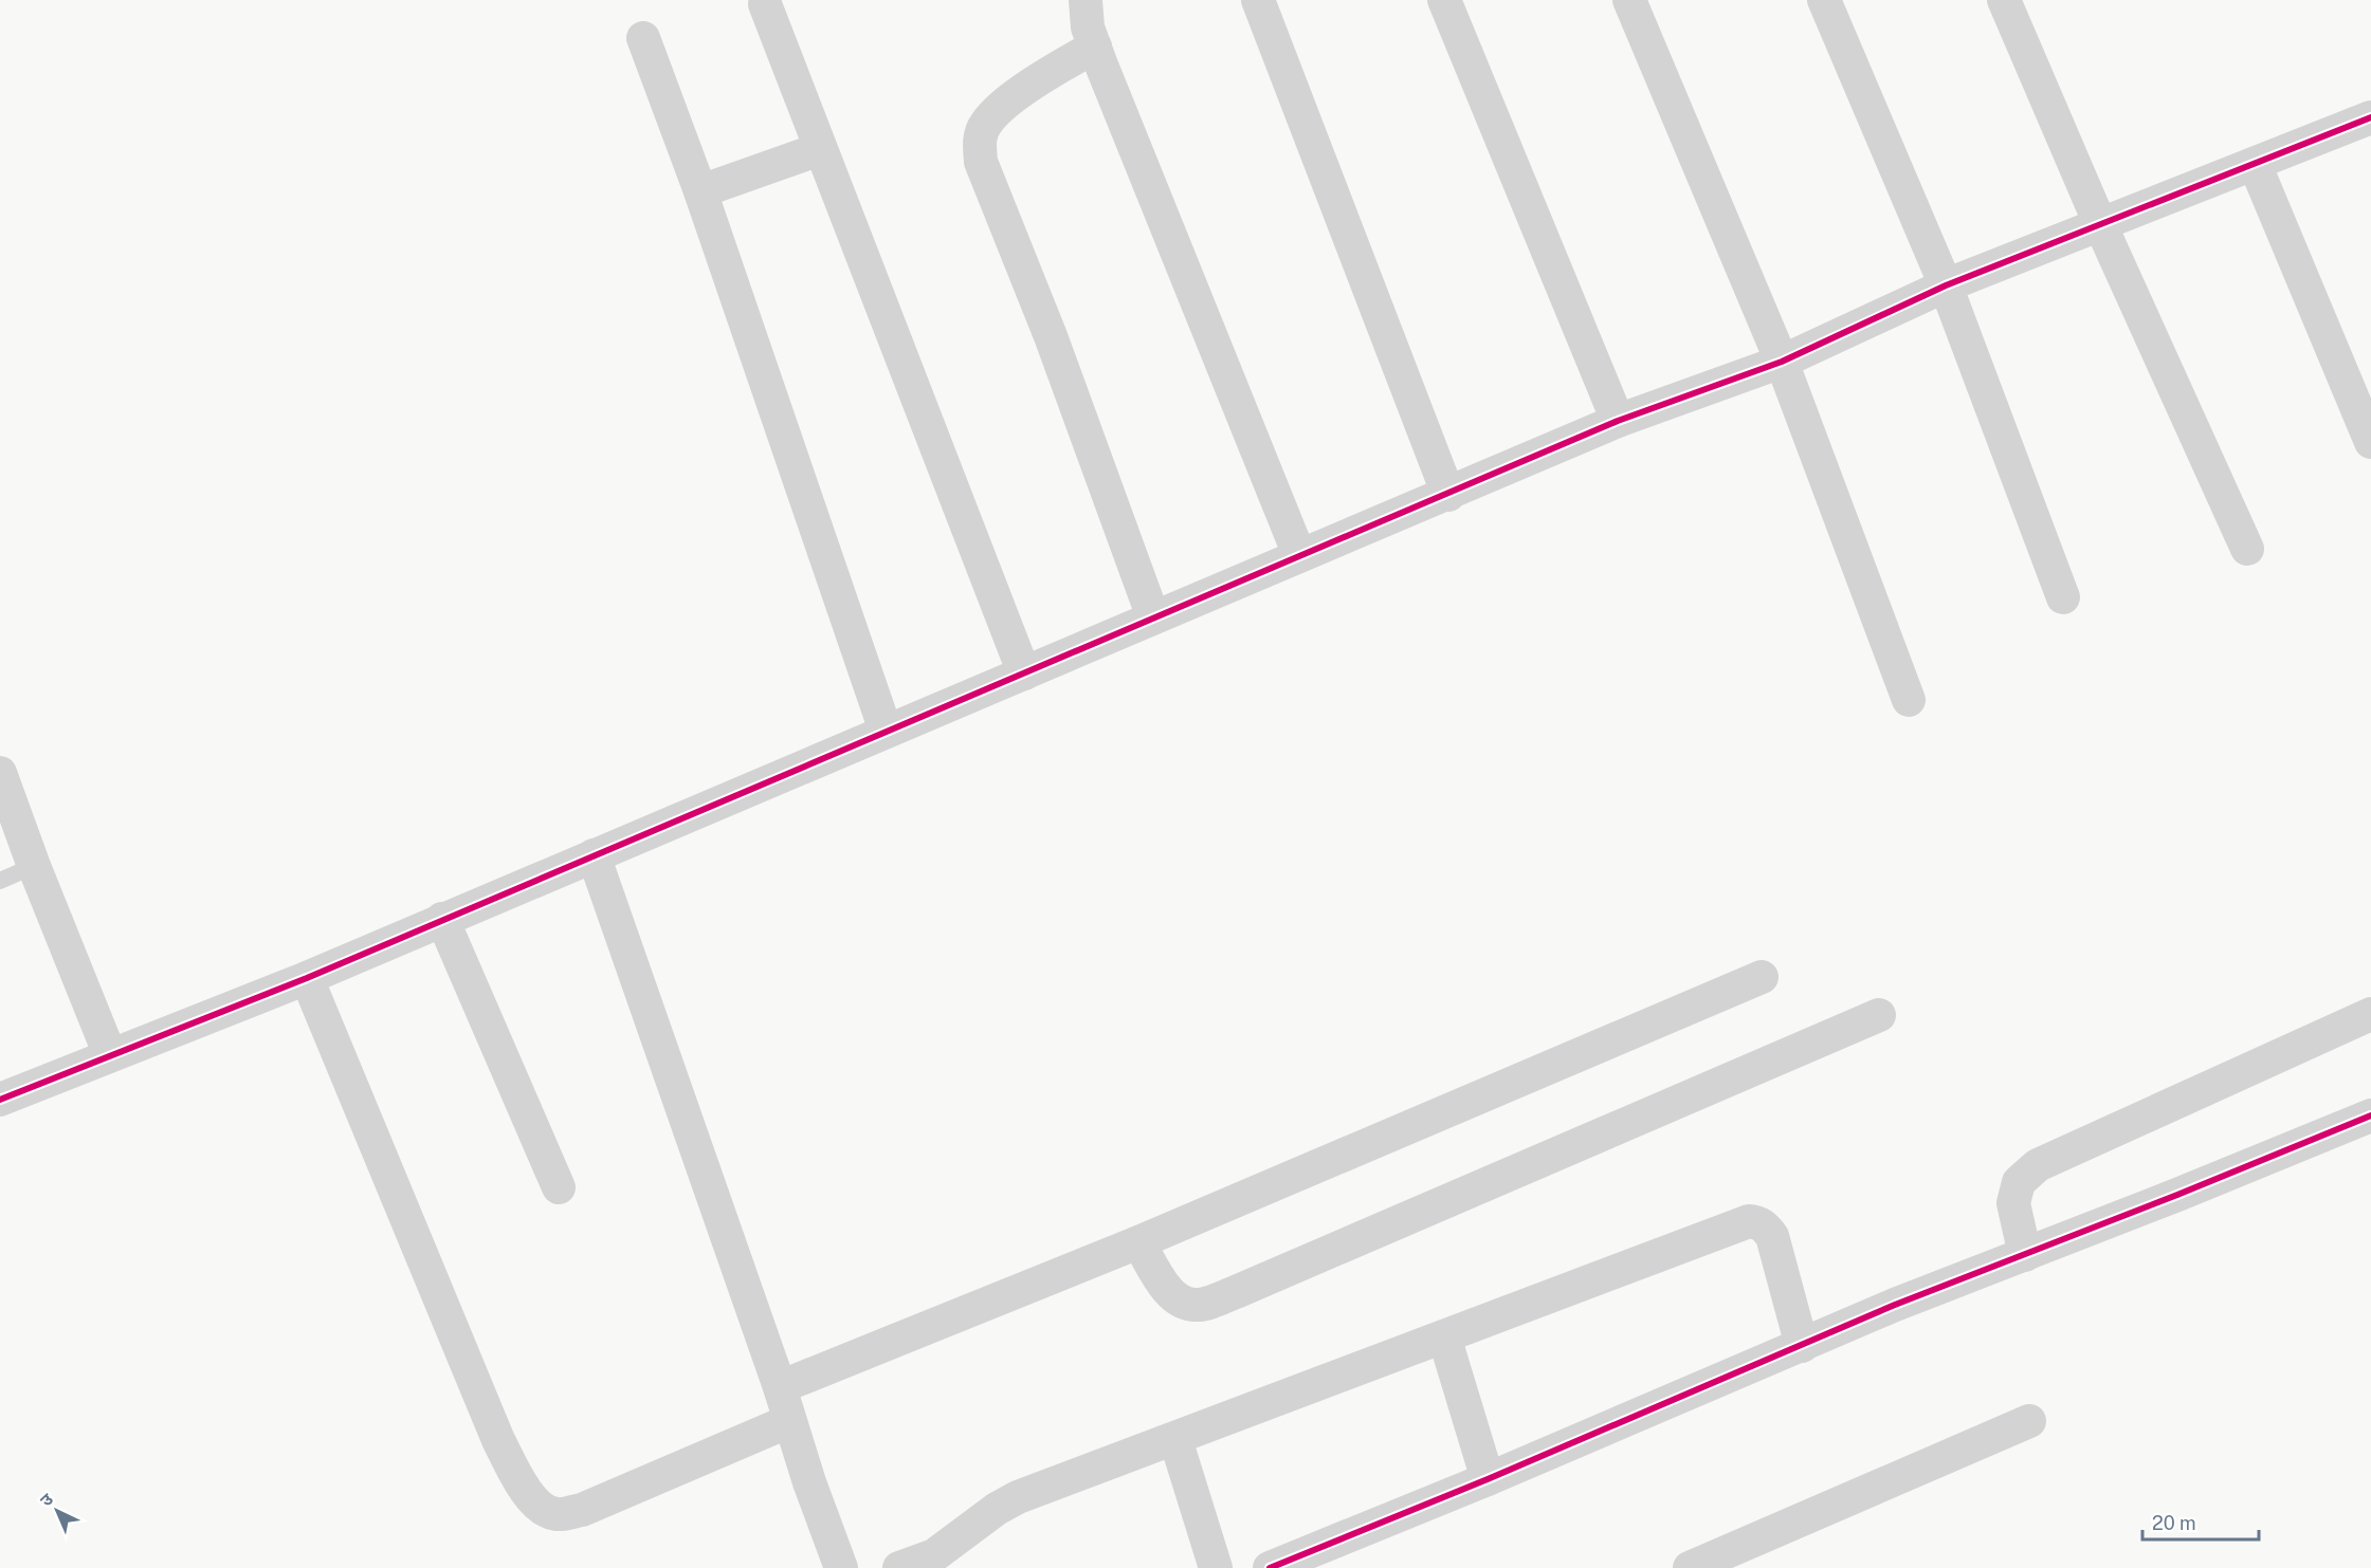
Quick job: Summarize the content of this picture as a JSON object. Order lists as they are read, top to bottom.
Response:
{
  "scale_bar": "20 m",
  "north": "top left"
}
